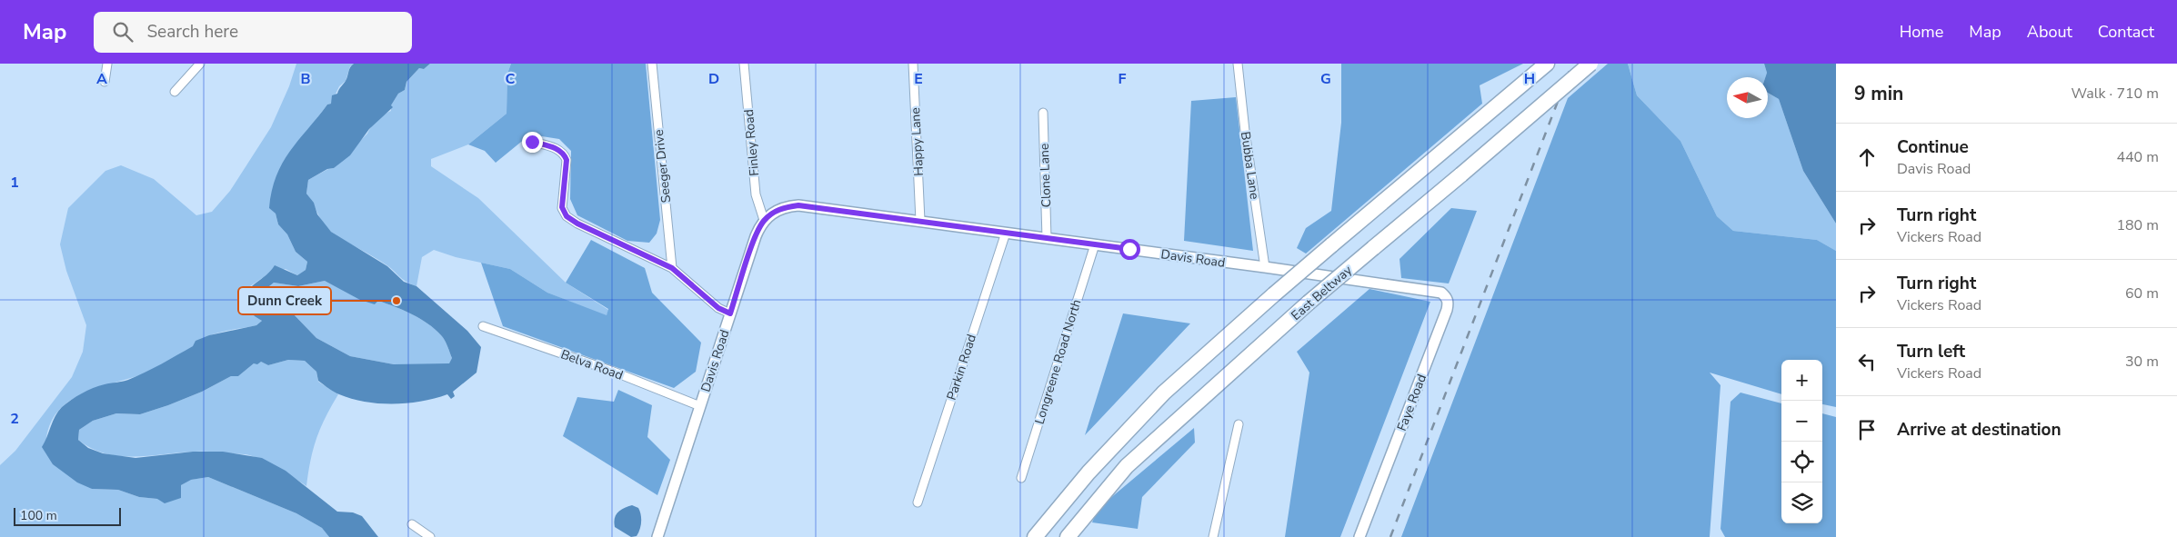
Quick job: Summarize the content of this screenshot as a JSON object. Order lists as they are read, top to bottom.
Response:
{
  "streets": {
    "highway": ["East Beltway"],
    "street": [
      "Happy Lane",
      "Finley Road",
      "Bubba Lane",
      "Seeger Drive",
      "Clone Lane",
      "Davis Road",
      "Longreene Road North",
      "Belva Road",
      "Parkin Road",
      "Faye Road"
    ]
  },
  "crossings": [
    ["Happy Lane", "Davis Road"],
    ["Finley Road", "Davis Road"],
    ["Bubba Lane", "Davis Road"],
    ["Clone Lane", "Davis Road"],
    ["Davis Road", "Longreene Road North"],
    ["Davis Road", "Belva Road"],
    ["Davis Road", "Parkin Road"],
    ["Davis Road", "Faye Road"]
  ],
  "places": ["Dunn Creek"],
  "scale_bar": "100 m",
  "north": "left",
  "page": {
    "header": "Map",
    "search": "Search here",
    "nav": [
      "Home",
      "Map",
      "About",
      "Contact"
    ],
    "heading": ["9 min", "Walk · 710 m"],
    "list": [
      ["Continue", "Davis Road", "440 m"],
      ["Turn right", "Vickers Road", "180 m"],
      ["Turn right", "Vickers Road", "60 m"],
      ["Turn left", "Vickers Road", "30 m"],
      "Arrive at destination"
    ],
    "map_buttons": ["+", "−"],
    "scale": "100 m"
  },
  "grid": {
    "columns": [
      "A",
      "B",
      "C",
      "D",
      "E",
      "F",
      "G",
      "H"
    ],
    "rows": ["1", "2"]
  }
}
